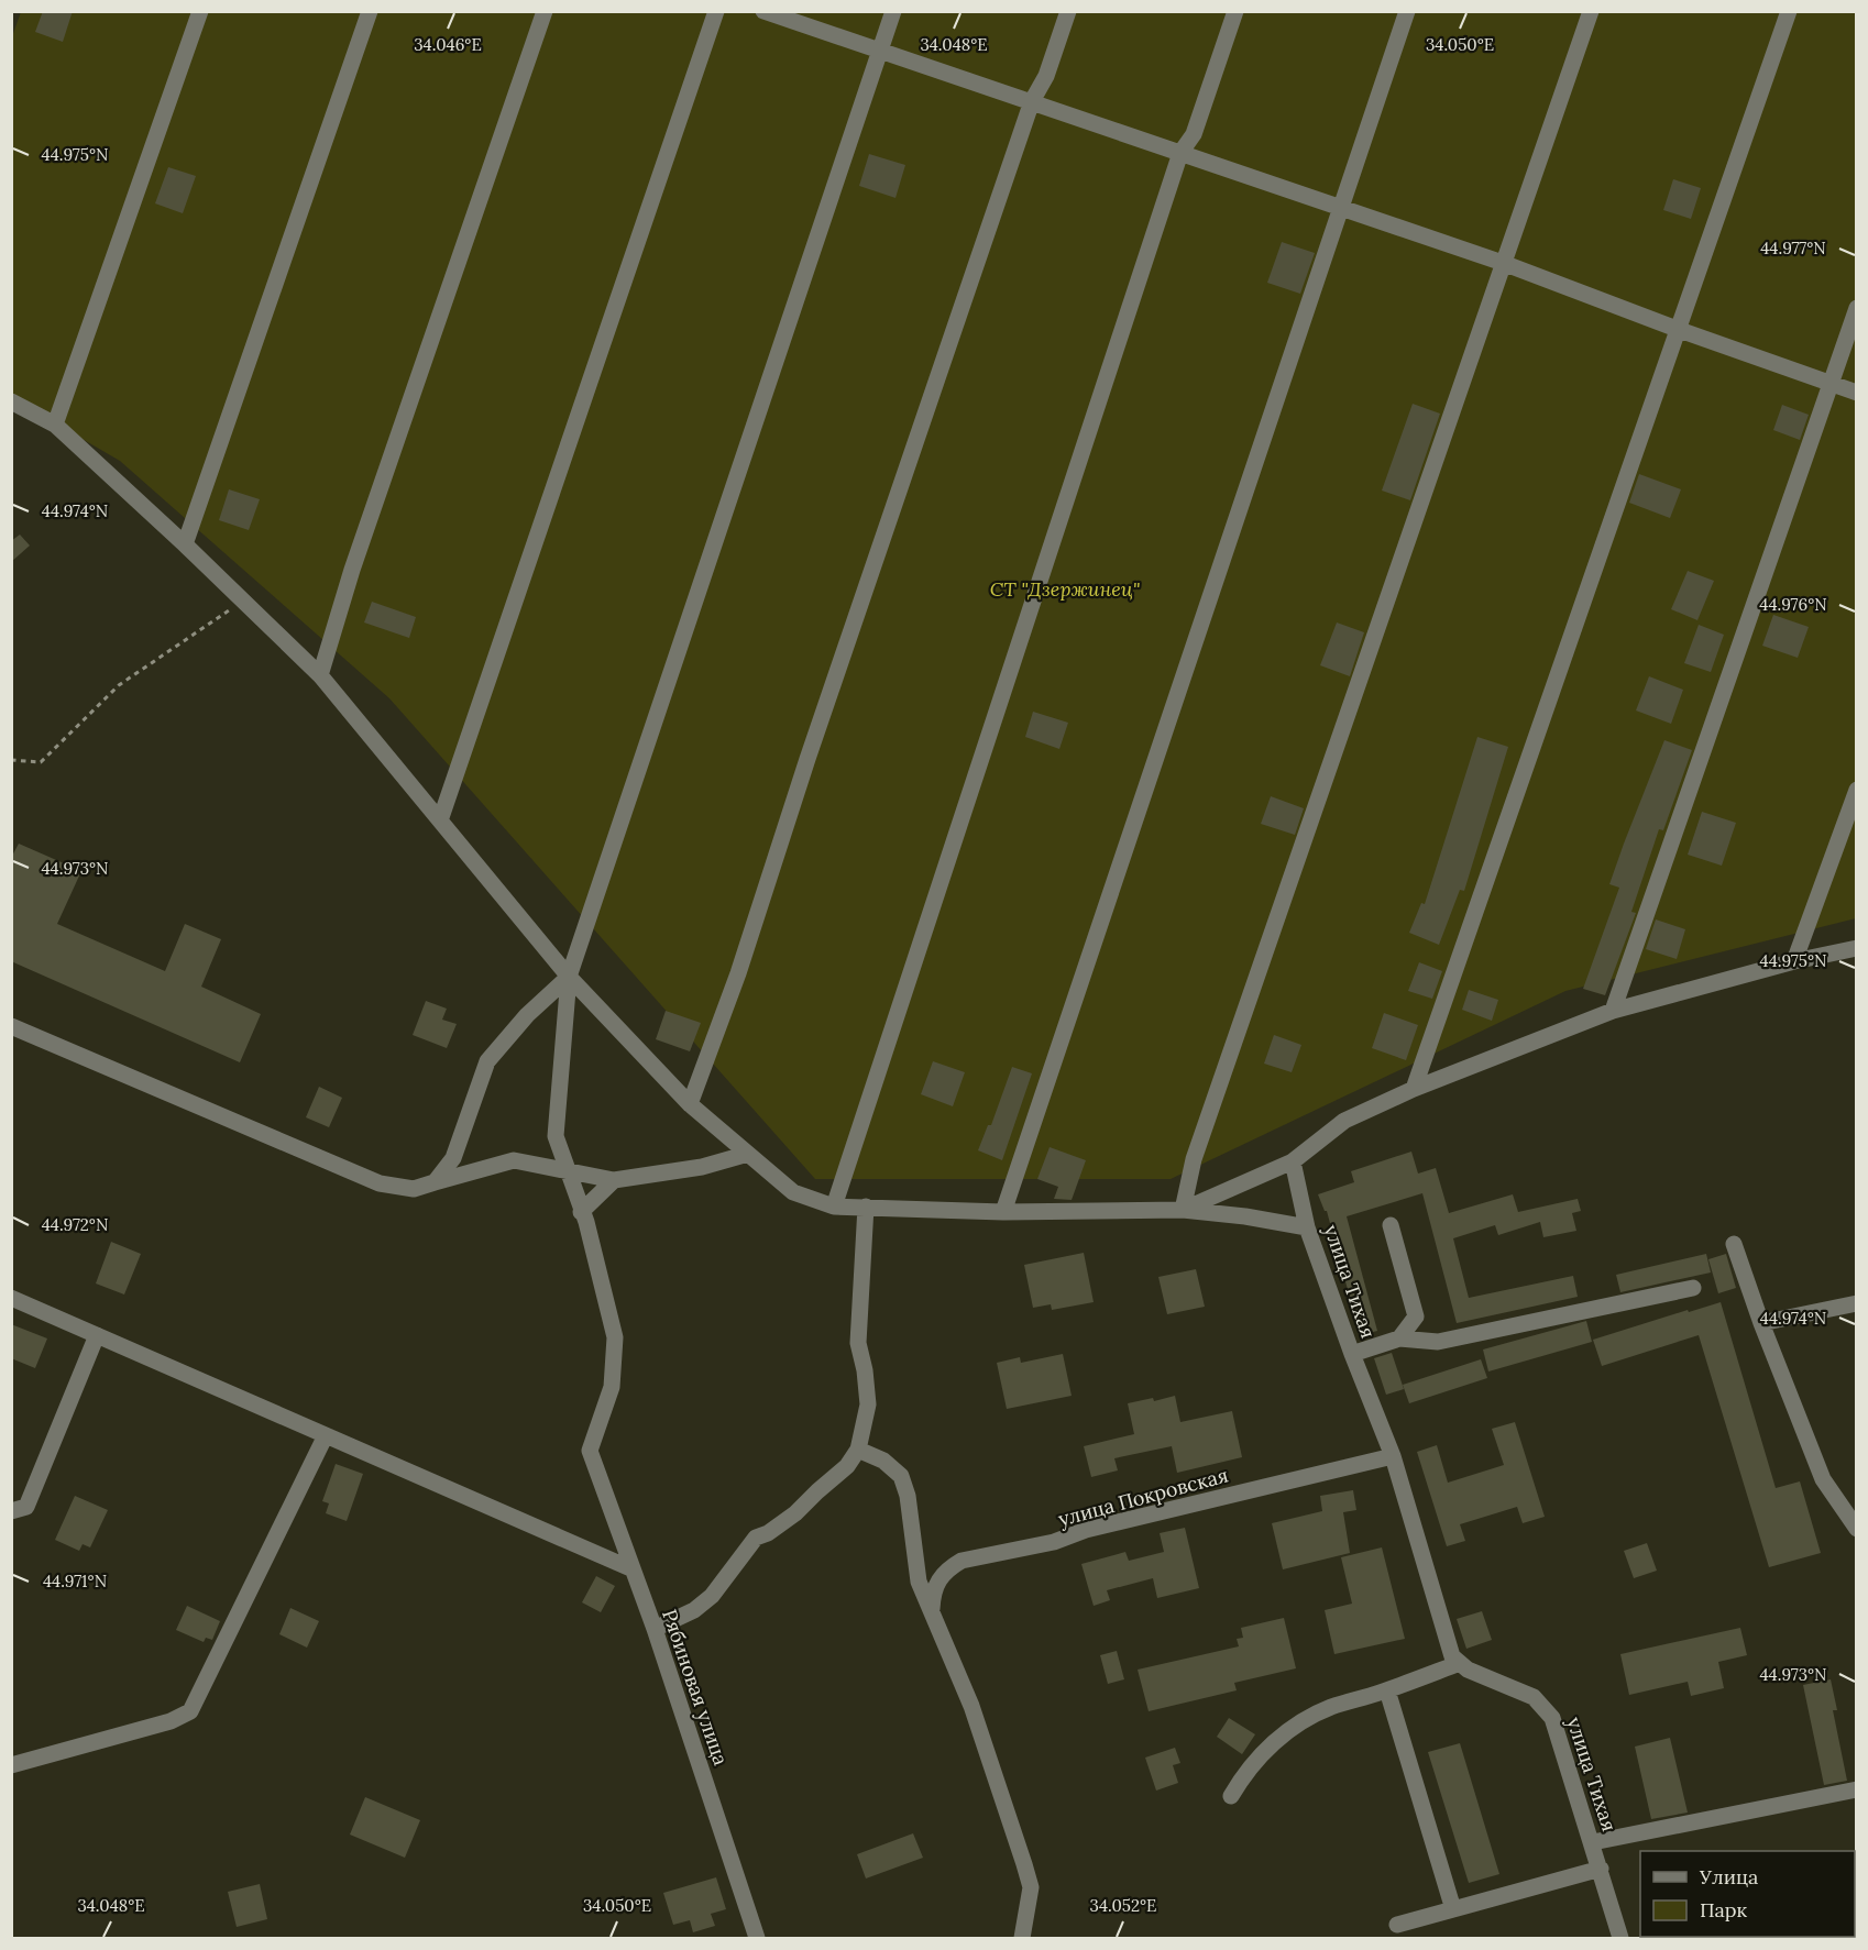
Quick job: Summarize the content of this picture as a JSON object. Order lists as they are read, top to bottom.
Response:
{
  "streets": {
    "street": ["улица Тихая", "улица Покровская", "Рябиновая улица"]
  },
  "crossings": [
    ["улица Тихая", "улица Покровская"]
  ],
  "parks": ["СТ \"Дзержинец\""],
  "legend": ["Улица", "Парк"],
  "coordinates": [
    "34.046°E",
    "34.048°E",
    "34.050°E",
    "44.975°N",
    "44.977°N",
    "44.974°N",
    "44.976°N",
    "44.973°N",
    "44.972°N",
    "44.971°N",
    "34.052°E"
  ]
}
